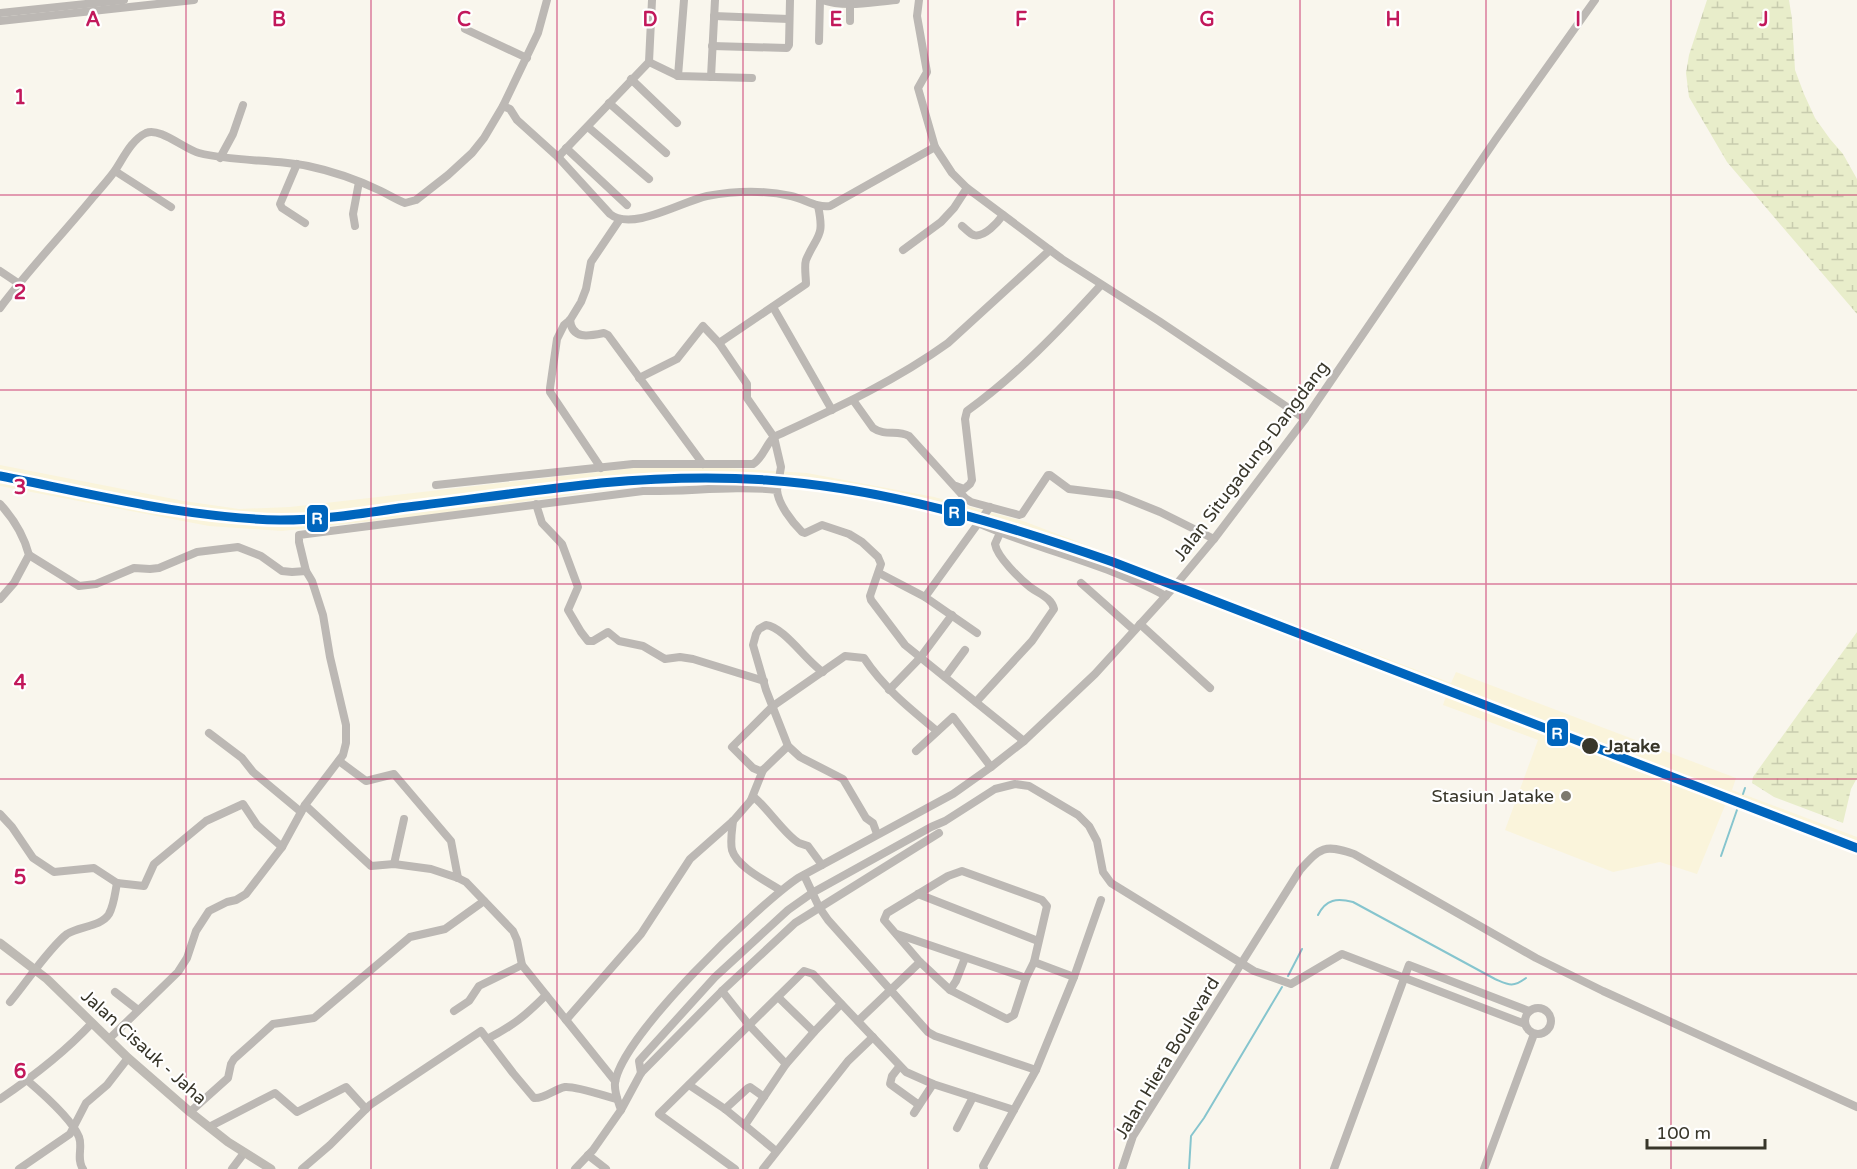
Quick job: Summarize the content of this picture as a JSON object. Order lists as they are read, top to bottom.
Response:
{
  "streets": {
    "main road": ["Jalan Cisauk - Jaha"],
    "street": ["Jalan Situgadung-Dangdang", "Jalan Hiera Boulevard"]
  },
  "places": ["Jatake", "Stasiun Jatake"],
  "lines": ["transit line R"],
  "scale_bar": "100 m",
  "grid": {
    "columns": [
      "A",
      "B",
      "C",
      "D",
      "E",
      "F",
      "G",
      "H",
      "I",
      "J"
    ],
    "rows": [
      "1",
      "2",
      "3",
      "4",
      "5",
      "6"
    ]
  }
}
